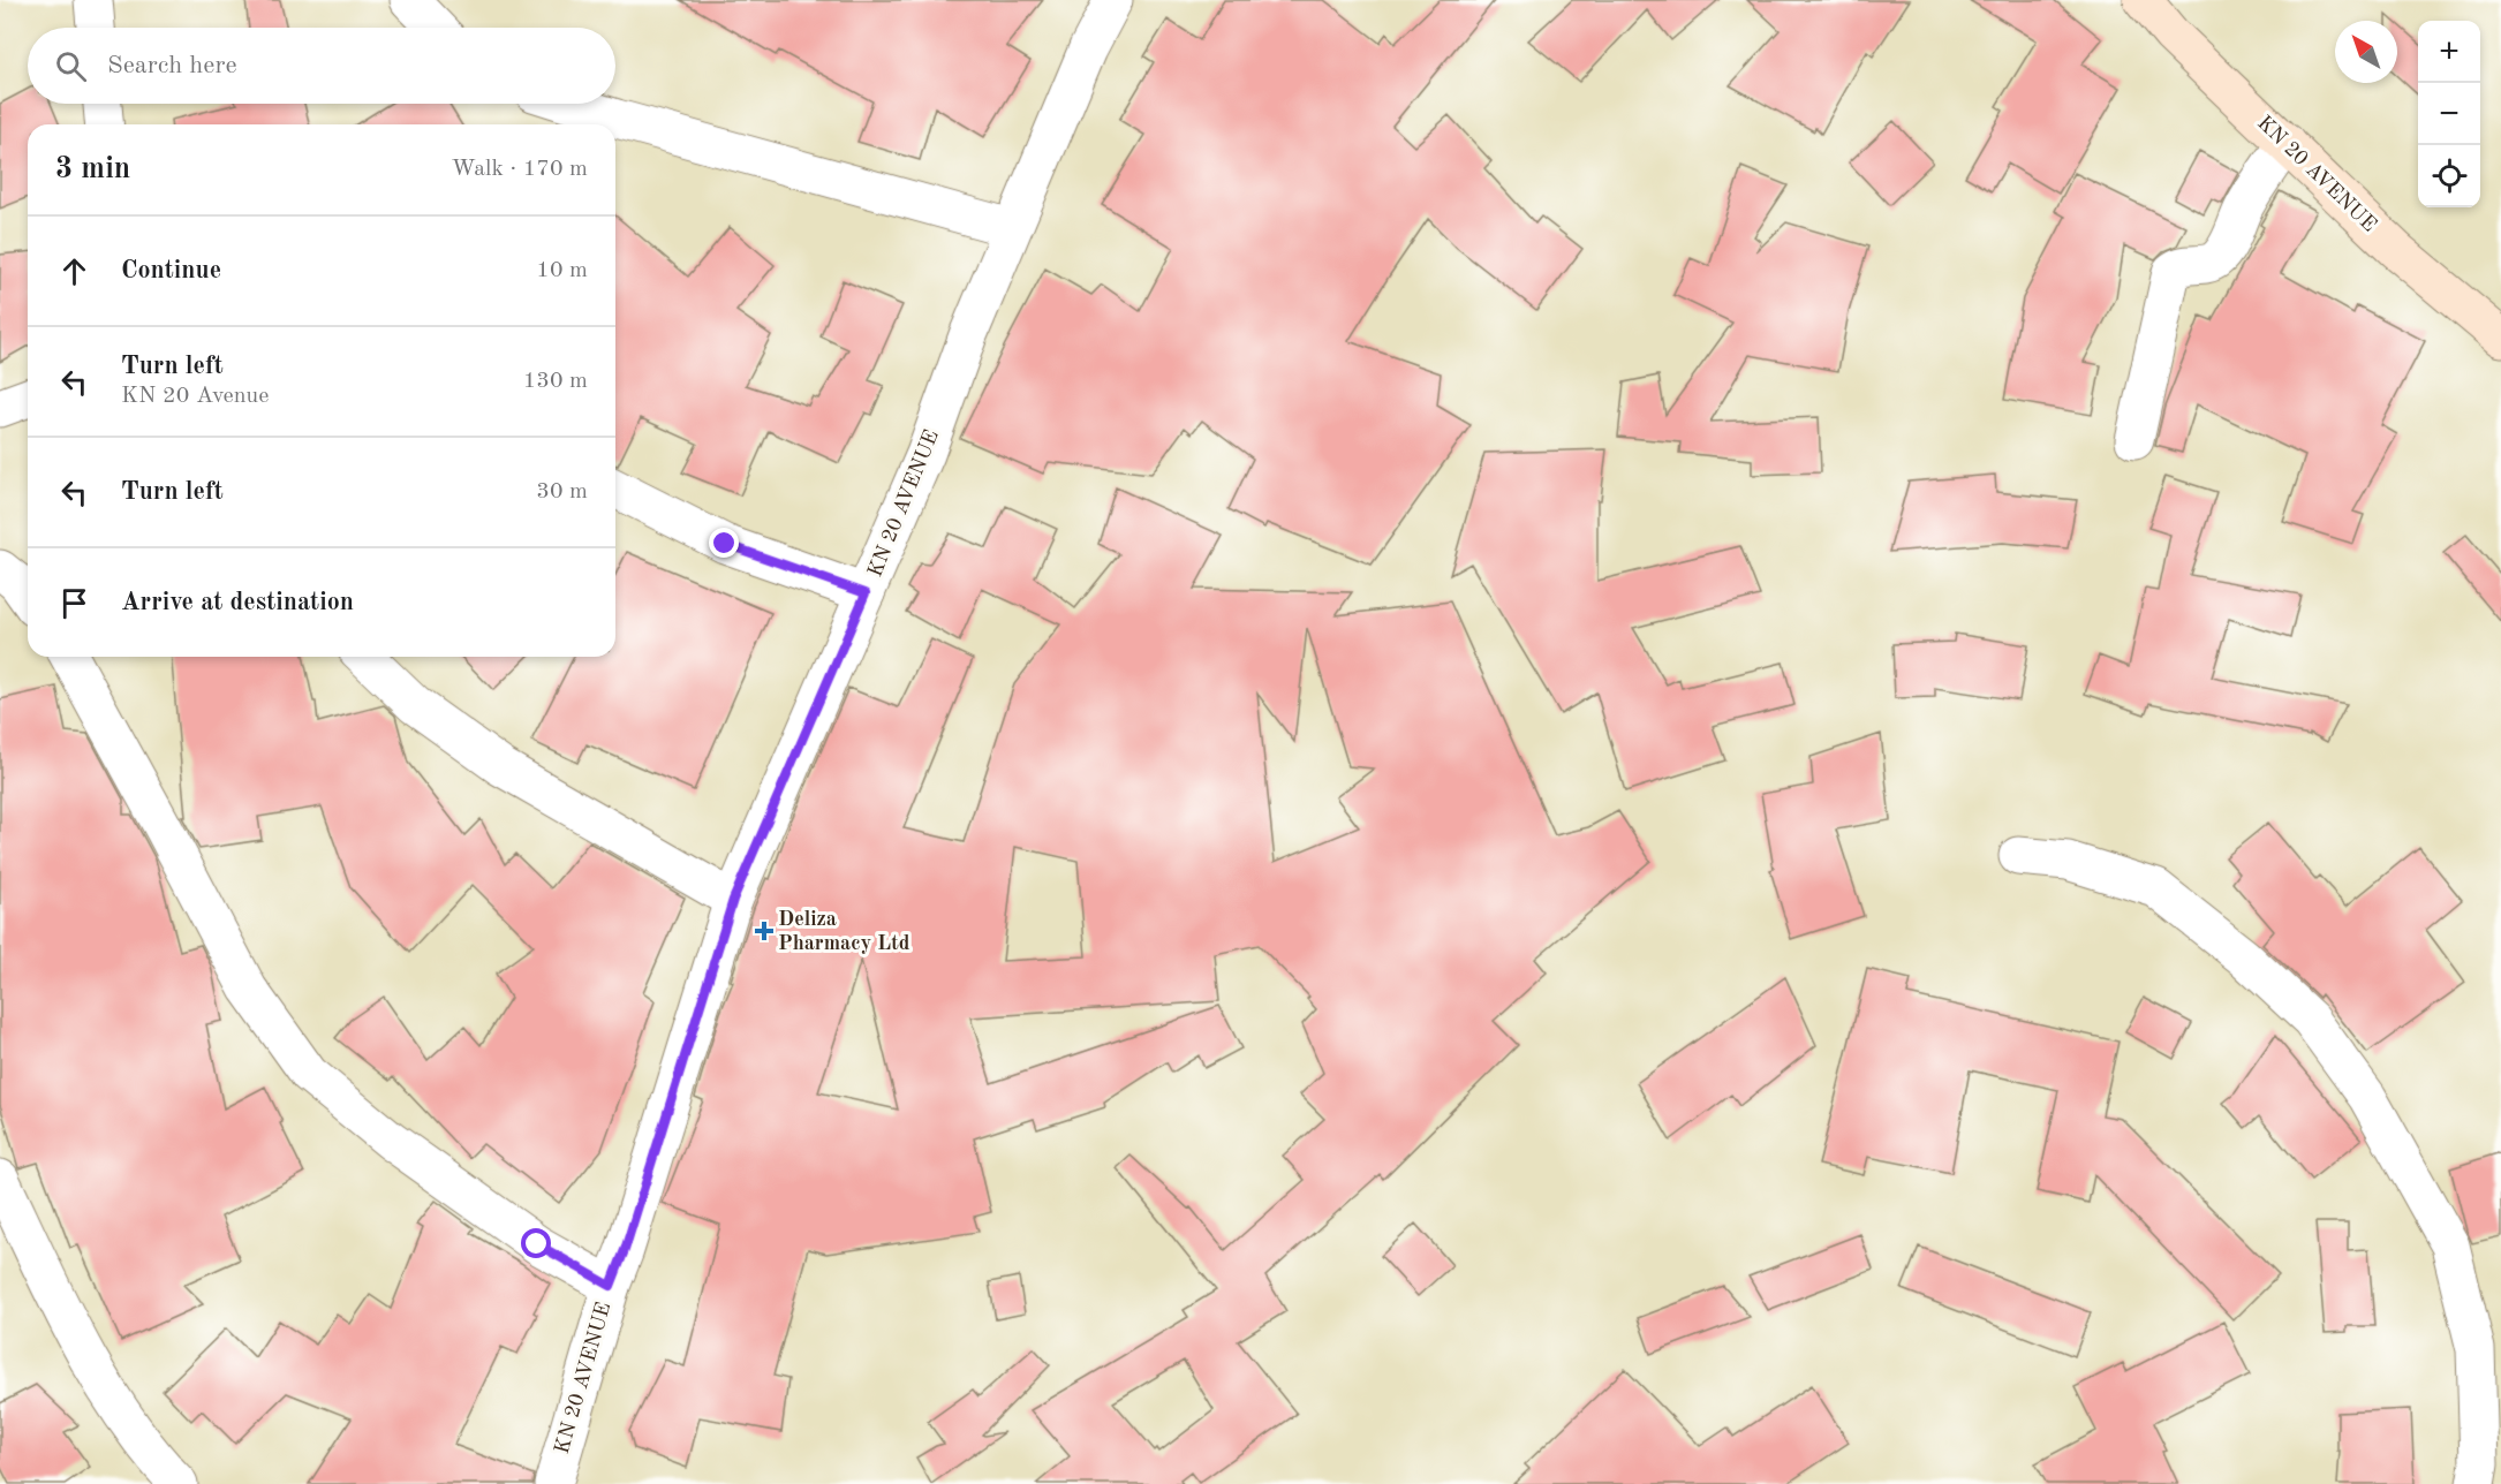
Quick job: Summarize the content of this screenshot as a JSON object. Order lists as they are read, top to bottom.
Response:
{
  "streets": {
    "main road": ["KN 20 AVENUE"]
  },
  "places": {
    "health": ["Deliza Pharmacy Ltd"]
  },
  "north": "top left",
  "page": {
    "map_buttons": ["+", "−"],
    "search": "Search here",
    "heading": ["3 min", "Walk · 170 m"],
    "list": [
      ["Continue", "10 m"],
      ["Turn left", "KN 20 Avenue", "130 m"],
      ["Turn left", "30 m"],
      "Arrive at destination"
    ]
  }
}
